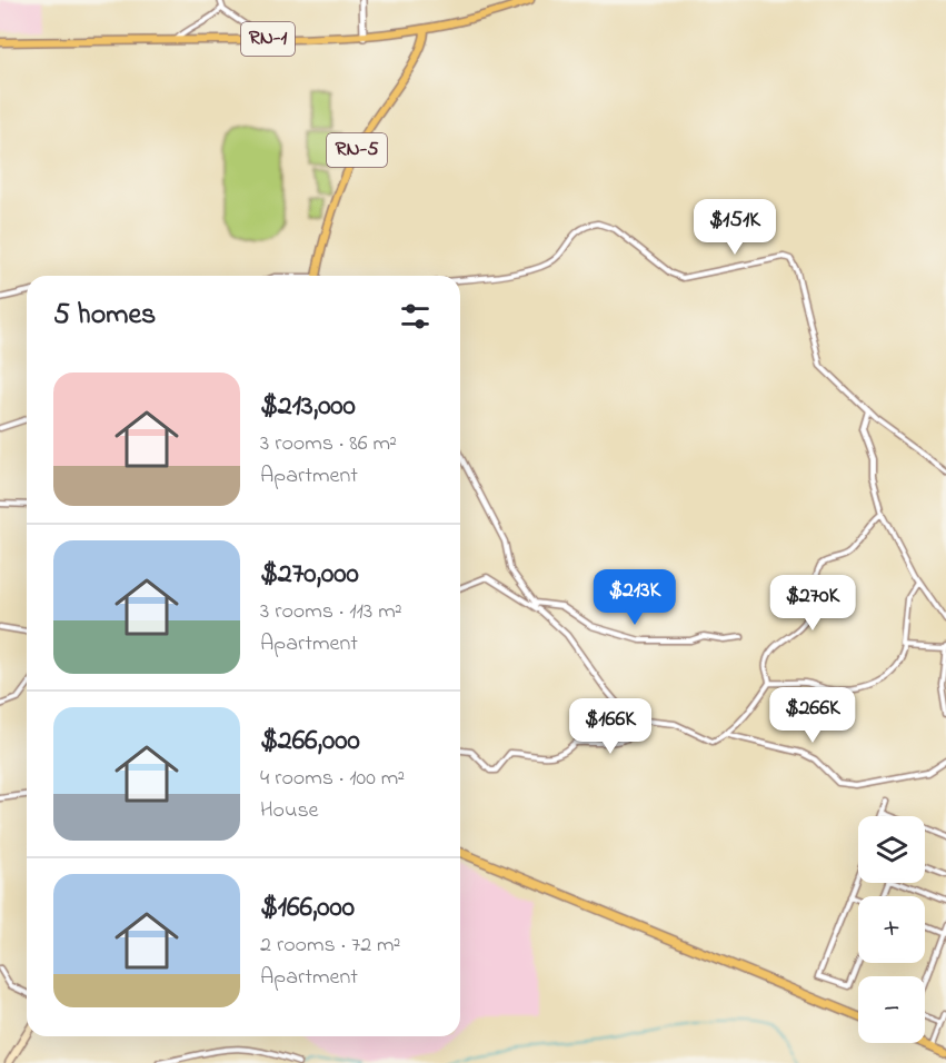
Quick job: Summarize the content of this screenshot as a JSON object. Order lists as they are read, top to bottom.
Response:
{
  "streets": {
    "main road": ["RN-1", "RN-5"]
  },
  "crossings": [
    ["RN-1", "RN-5"]
  ],
  "page": {
    "price": [
      "$151K",
      "$213K",
      "$270K",
      "$266K",
      "$166K"
    ],
    "heading": "5 homes",
    "list": [
      {
        "name": "$213,000",
        "note": "3 rooms · 86 m² · Apartment"
      },
      {
        "name": "$270,000",
        "note": "3 rooms · 113 m² · Apartment"
      },
      {
        "name": "$266,000",
        "note": "4 rooms · 100 m² · House"
      },
      {
        "name": "$166,000",
        "note": "2 rooms · 72 m² · Apartment"
      }
    ],
    "map_buttons": ["+", "−"]
  }
}
